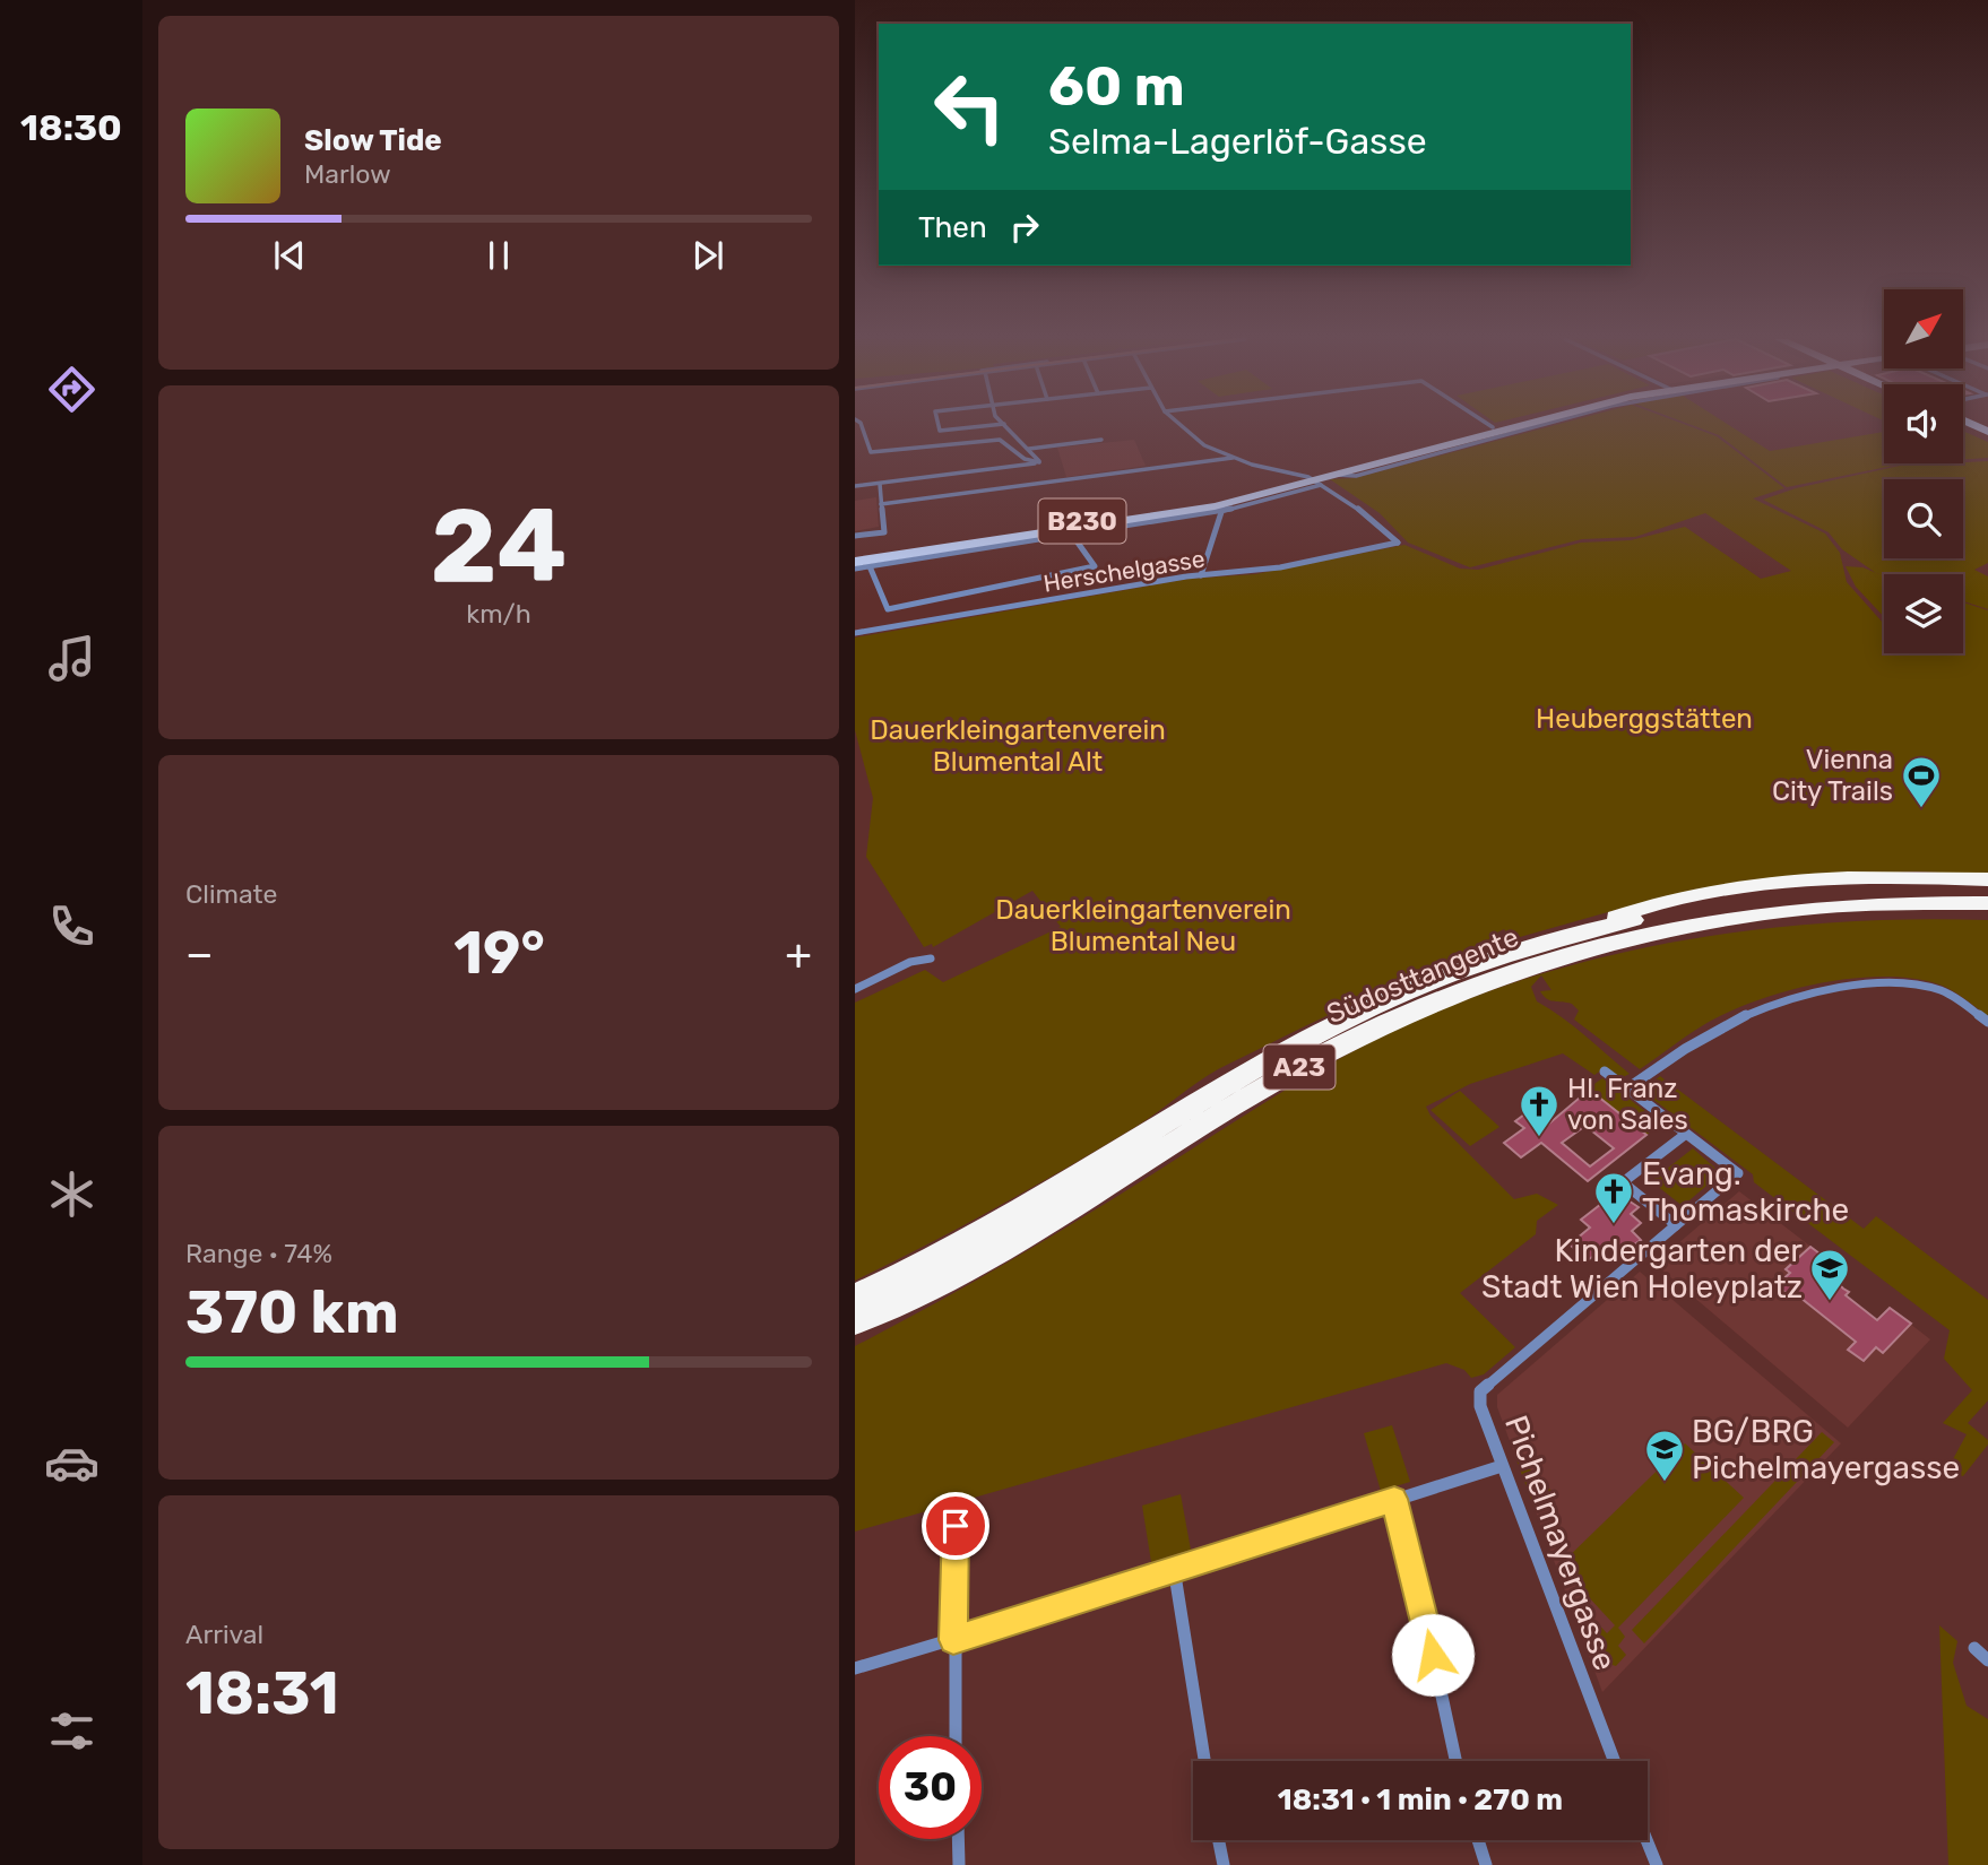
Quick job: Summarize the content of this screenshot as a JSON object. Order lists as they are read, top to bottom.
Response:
{
  "streets": {
    "highway": ["Südosttangente", "A23"],
    "main road": ["B230"],
    "street": ["Herschelgasse", "Pichelmayergasse"]
  },
  "crossings": [
    ["B230", "Herschelgasse"]
  ],
  "parks": ["Heuberggstätten", "Dauerkleingartenverein Blumental Alt", "Dauerkleingartenverein Blumental Neu"],
  "places": {
    "sports": ["Vienna City Trails"],
    "church": ["Hl. Franz von Sales", "Evang. Thomaskirche"],
    "school or university": ["Kindergarten der Stadt Wien Holeyplatz", "BG/BRG Pichelmayergasse"]
  },
  "north": "top right",
  "page": {
    "tabs": "18:30",
    "turn": ["60 m", "Selma-Lagerlöf-Gasse"],
    "song": ["Slow Tide", "Marlow"],
    "then": "Then",
    "tile": [
      ["24", "km/h"],
      "Climate",
      ["Range · 74%", "370 km"],
      ["Arrival", "18:31"]
    ],
    "heat": ["−", "19°", "+"],
    "limit": "30",
    "trip": "18:31 · 1 min · 270 m"
  }
}
